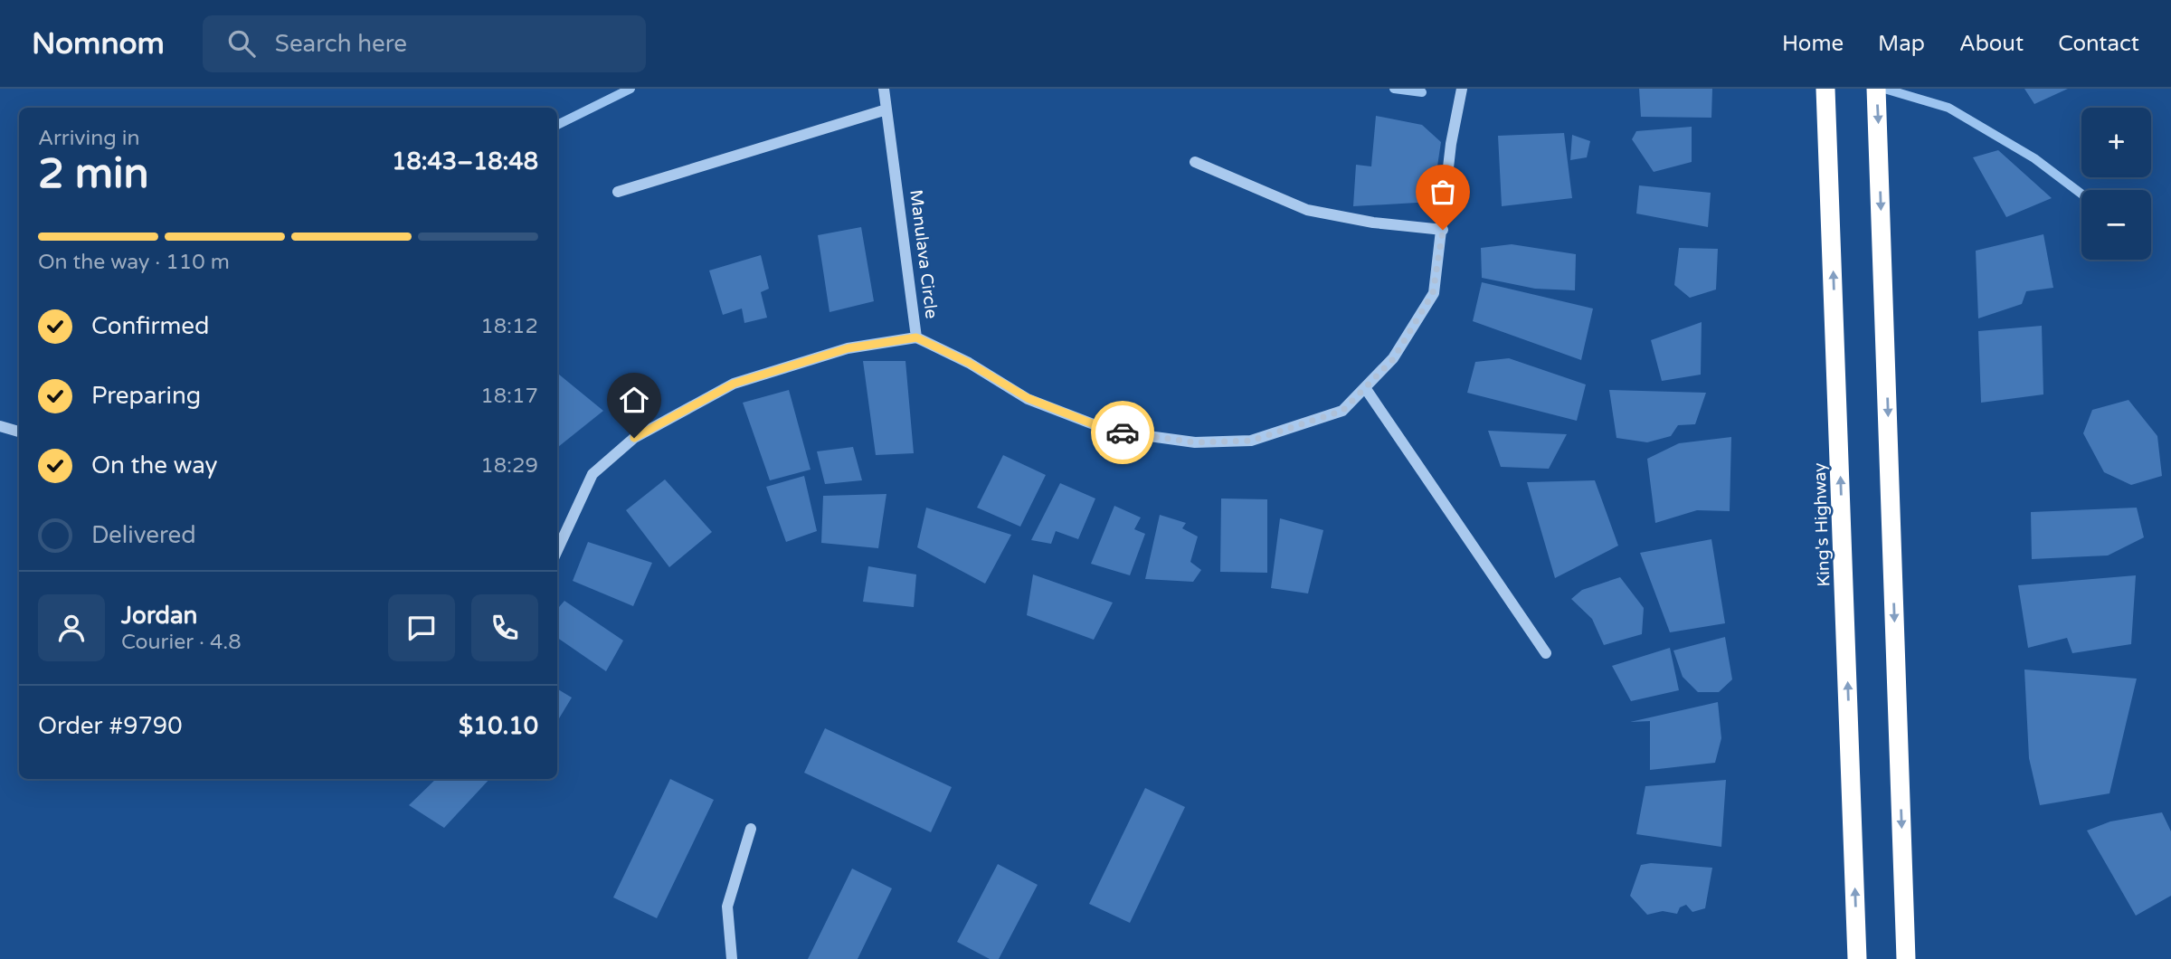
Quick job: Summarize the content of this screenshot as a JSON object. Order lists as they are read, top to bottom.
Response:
{
  "streets": {
    "highway": ["King's Highway"],
    "street": ["Manulava Circle"]
  },
  "page": {
    "header": "Nomnom",
    "search": "Search here",
    "nav": [
      "Home",
      "Map",
      "About",
      "Contact"
    ],
    "map_buttons": ["+", "−"],
    "heading": ["2 min", "Arriving in", "18:43–18:48"],
    "panel": [
      "Jordan",
      "Courier · 4.8",
      "Order #9790",
      "$10.10"
    ],
    "bar": "On the way · 110 m",
    "list": [
      ["Confirmed", "18:12"],
      ["Preparing", "18:17"],
      ["On the way", "18:29"],
      "Delivered"
    ]
  }
}
